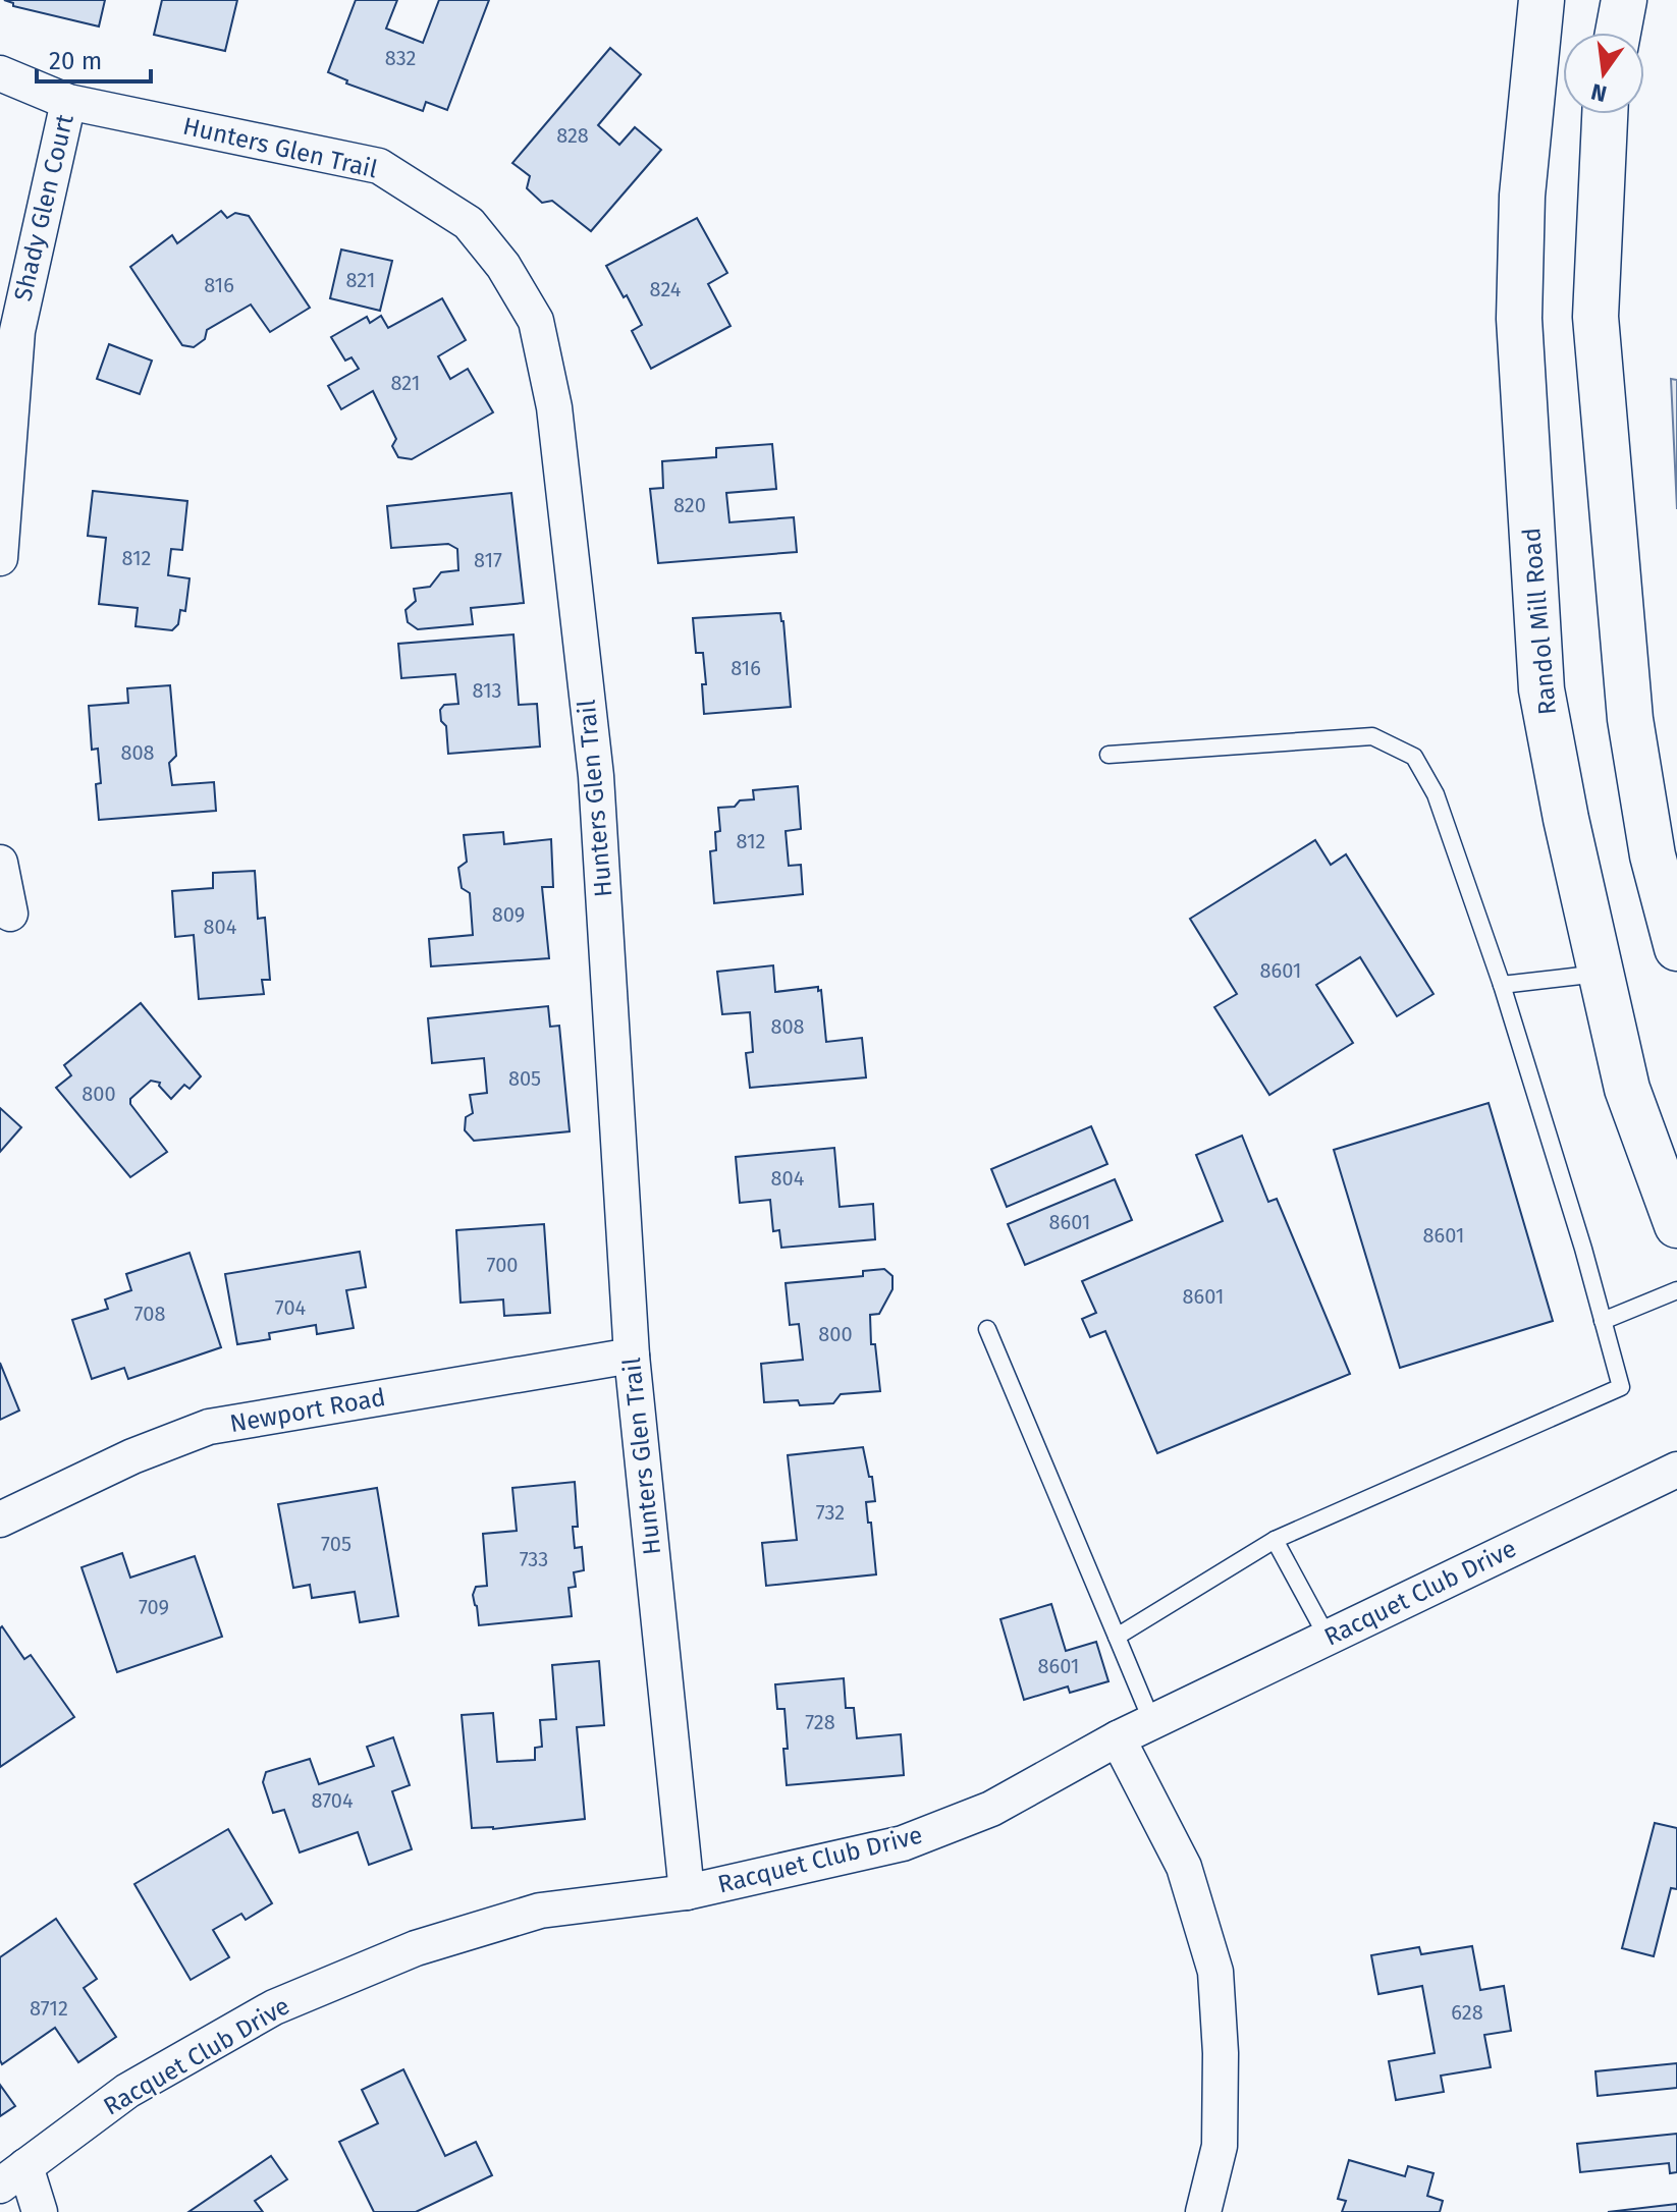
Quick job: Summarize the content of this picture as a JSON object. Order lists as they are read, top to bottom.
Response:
{
  "streets": {
    "main road": ["Randol Mill Road"],
    "street": [
      "Hunters Glen Trail",
      "Shady Glen Court",
      "Newport Road",
      "Racquet Club Drive"
    ]
  },
  "crossings": [
    ["Hunters Glen Trail", "Shady Glen Court"],
    ["Hunters Glen Trail", "Newport Road"],
    ["Hunters Glen Trail", "Racquet Club Drive"]
  ],
  "house_numbers": [
    "832",
    "828",
    "821",
    "816",
    "824",
    "821",
    "820",
    "812",
    "817",
    "816",
    "813",
    "808",
    "812",
    "809",
    "804",
    "8601",
    "808",
    "805",
    "800",
    "804",
    "8601",
    "8601",
    "700",
    "8601",
    "704",
    "708",
    "800",
    "732",
    "705",
    "733",
    "709",
    "8601",
    "728",
    "8704",
    "8712",
    "628"
  ],
  "scale_bar": "20 m",
  "north": "bottom"
}
